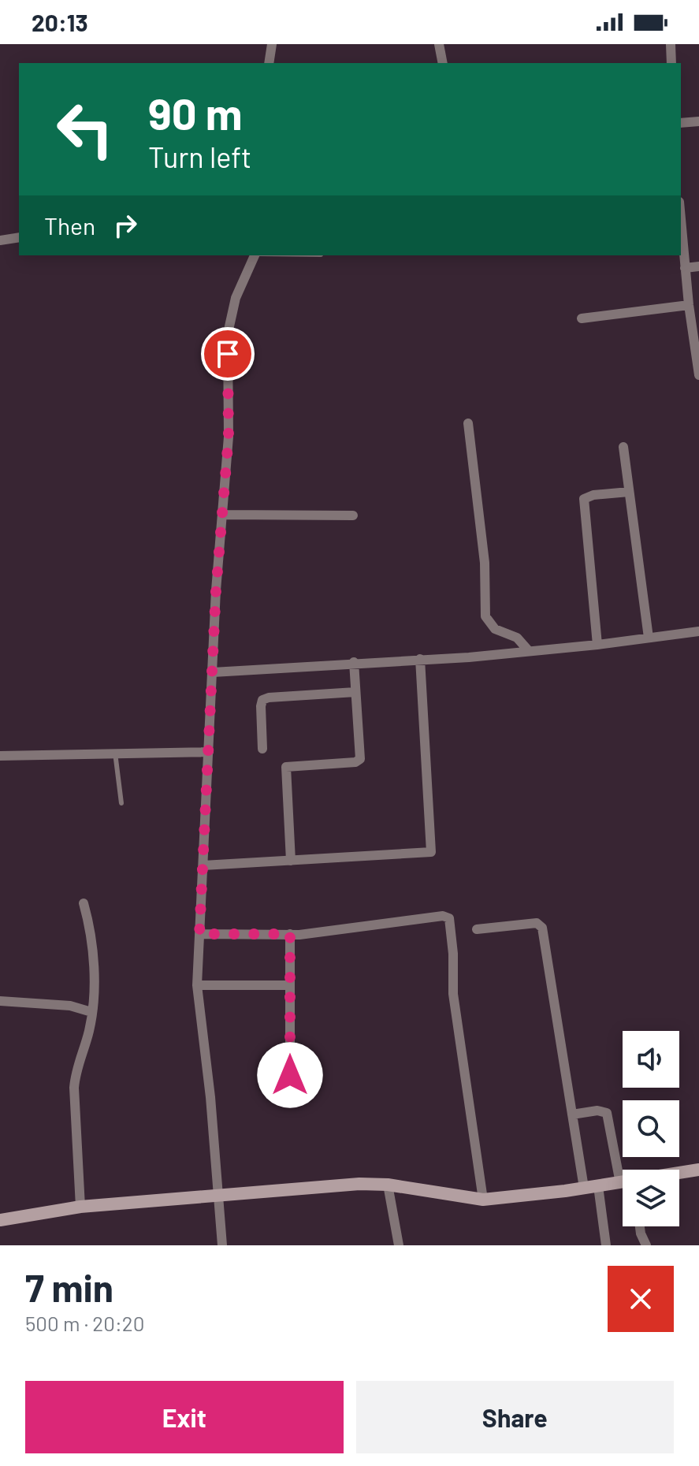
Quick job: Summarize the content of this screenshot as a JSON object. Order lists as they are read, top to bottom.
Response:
{
  "page": {
    "status": "20:13",
    "turn": ["90 m", "Turn left"],
    "then": "Then",
    "heading": ["7 min", "500 m · 20:20"],
    "buttons": ["Exit", "Share"]
  }
}
